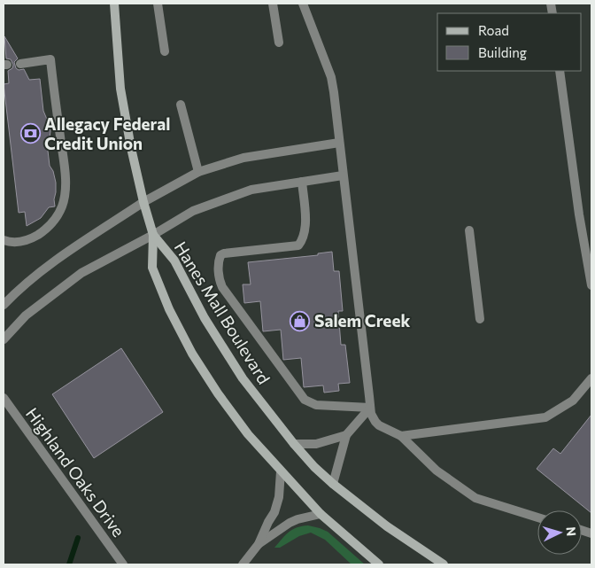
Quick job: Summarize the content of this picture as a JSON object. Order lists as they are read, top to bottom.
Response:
{
  "streets": {
    "main road": ["Hanes Mall Boulevard"],
    "street": ["Highland Oaks Drive"]
  },
  "places": {
    "bank": ["Allegacy Federal Credit Union"],
    "shop": ["Salem Creek"]
  },
  "legend": ["Road", "Building"],
  "north": "right"
}
